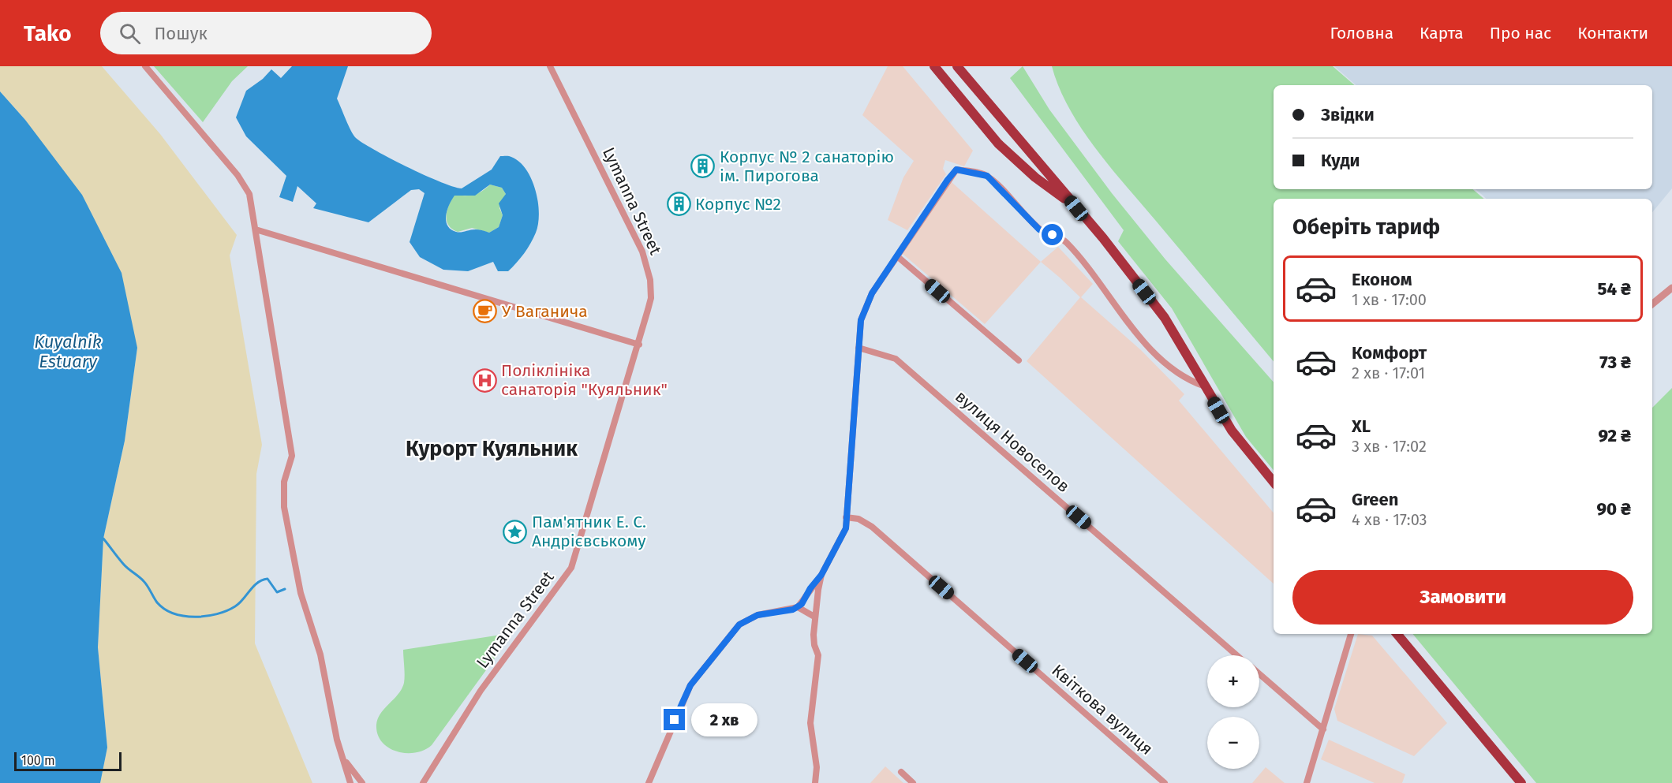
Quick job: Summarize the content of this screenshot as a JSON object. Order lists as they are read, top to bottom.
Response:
{
  "streets": {
    "street": ["Lymanna Street", "вулиця Новоселов", "Квіткова вулиця"]
  },
  "districts": ["Курорт Куяльник"],
  "water": ["Kuyalnik Estuary"],
  "places": {
    "building": ["Корпус № 2 санаторію ім. Пирогова", "Корпус №2"],
    "cafe": ["У Ваганича"],
    "hospital": ["Поліклініка санаторія \"Куяльник\""],
    "place": ["Пам'ятник Е. С. Андрієвському"]
  },
  "scale_bar": "100 m",
  "page": {
    "header": "Tako",
    "search": "Пошук",
    "nav": [
      "Головна",
      "Карта",
      "Про нас",
      "Контакти"
    ],
    "banner": ["Звідки", "Куди"],
    "heading": "Оберіть тариф",
    "list": [
      {
        "name": "Економ",
        "note": "1 хв · 17:00",
        "value": "54 ₴"
      },
      {
        "name": "Комфорт",
        "note": "2 хв · 17:01",
        "value": "73 ₴"
      },
      {
        "name": "XL",
        "note": "3 хв · 17:02",
        "value": "92 ₴"
      },
      {
        "name": "Green",
        "note": "4 хв · 17:03",
        "value": "90 ₴"
      }
    ],
    "buttons": "Замовити",
    "map_buttons": ["+", "−"],
    "bubble": "2 хв",
    "scale": "100 m"
  }
}
